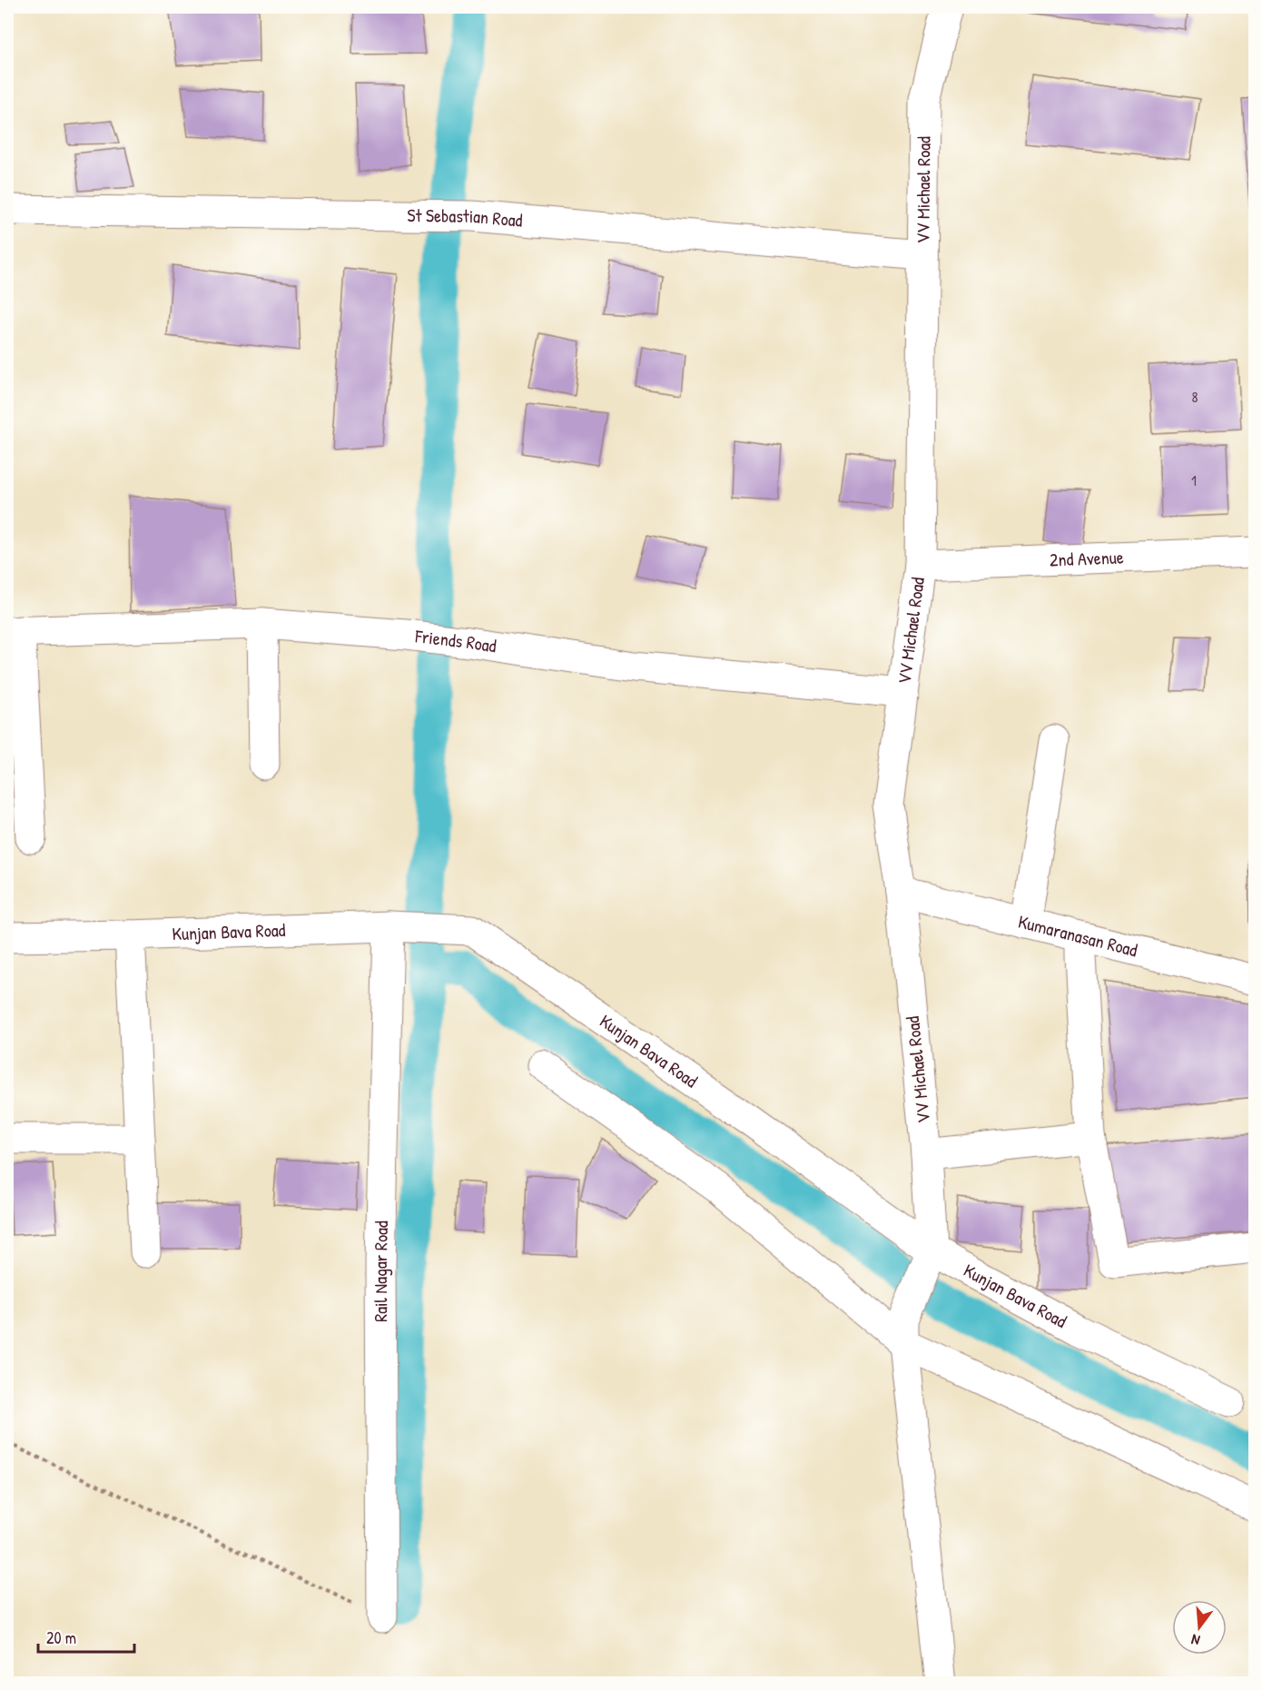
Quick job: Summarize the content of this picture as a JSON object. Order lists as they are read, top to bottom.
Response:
{
  "streets": {
    "street": [
      "VV Michael Road",
      "St Sebastian Road",
      "2nd Avenue",
      "Friends Road",
      "Kunjan Bava Road",
      "Kumaranasan Road",
      "Rail Nagar Road"
    ]
  },
  "crossings": [
    ["VV Michael Road", "St Sebastian Road"],
    ["VV Michael Road", "2nd Avenue"],
    ["VV Michael Road", "Friends Road"],
    ["VV Michael Road", "Kunjan Bava Road"],
    ["VV Michael Road", "Kumaranasan Road"],
    ["Kunjan Bava Road", "Rail Nagar Road"]
  ],
  "house_numbers": ["8", "1"],
  "scale_bar": "20 m",
  "north": "bottom"
}
